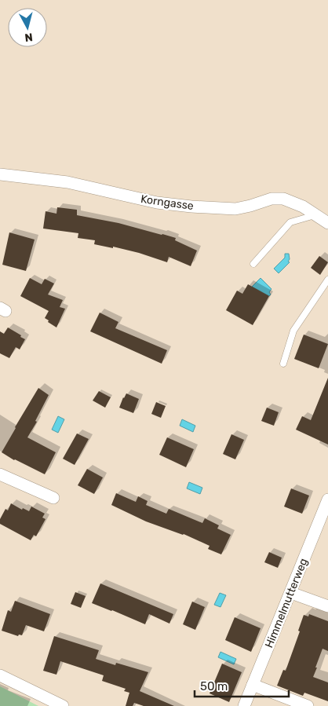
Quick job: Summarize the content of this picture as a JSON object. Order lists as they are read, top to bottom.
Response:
{
  "streets": {
    "street": ["Korngasse", "Himmelmutterweg"]
  },
  "scale_bar": "50 m",
  "north": "bottom"
}
